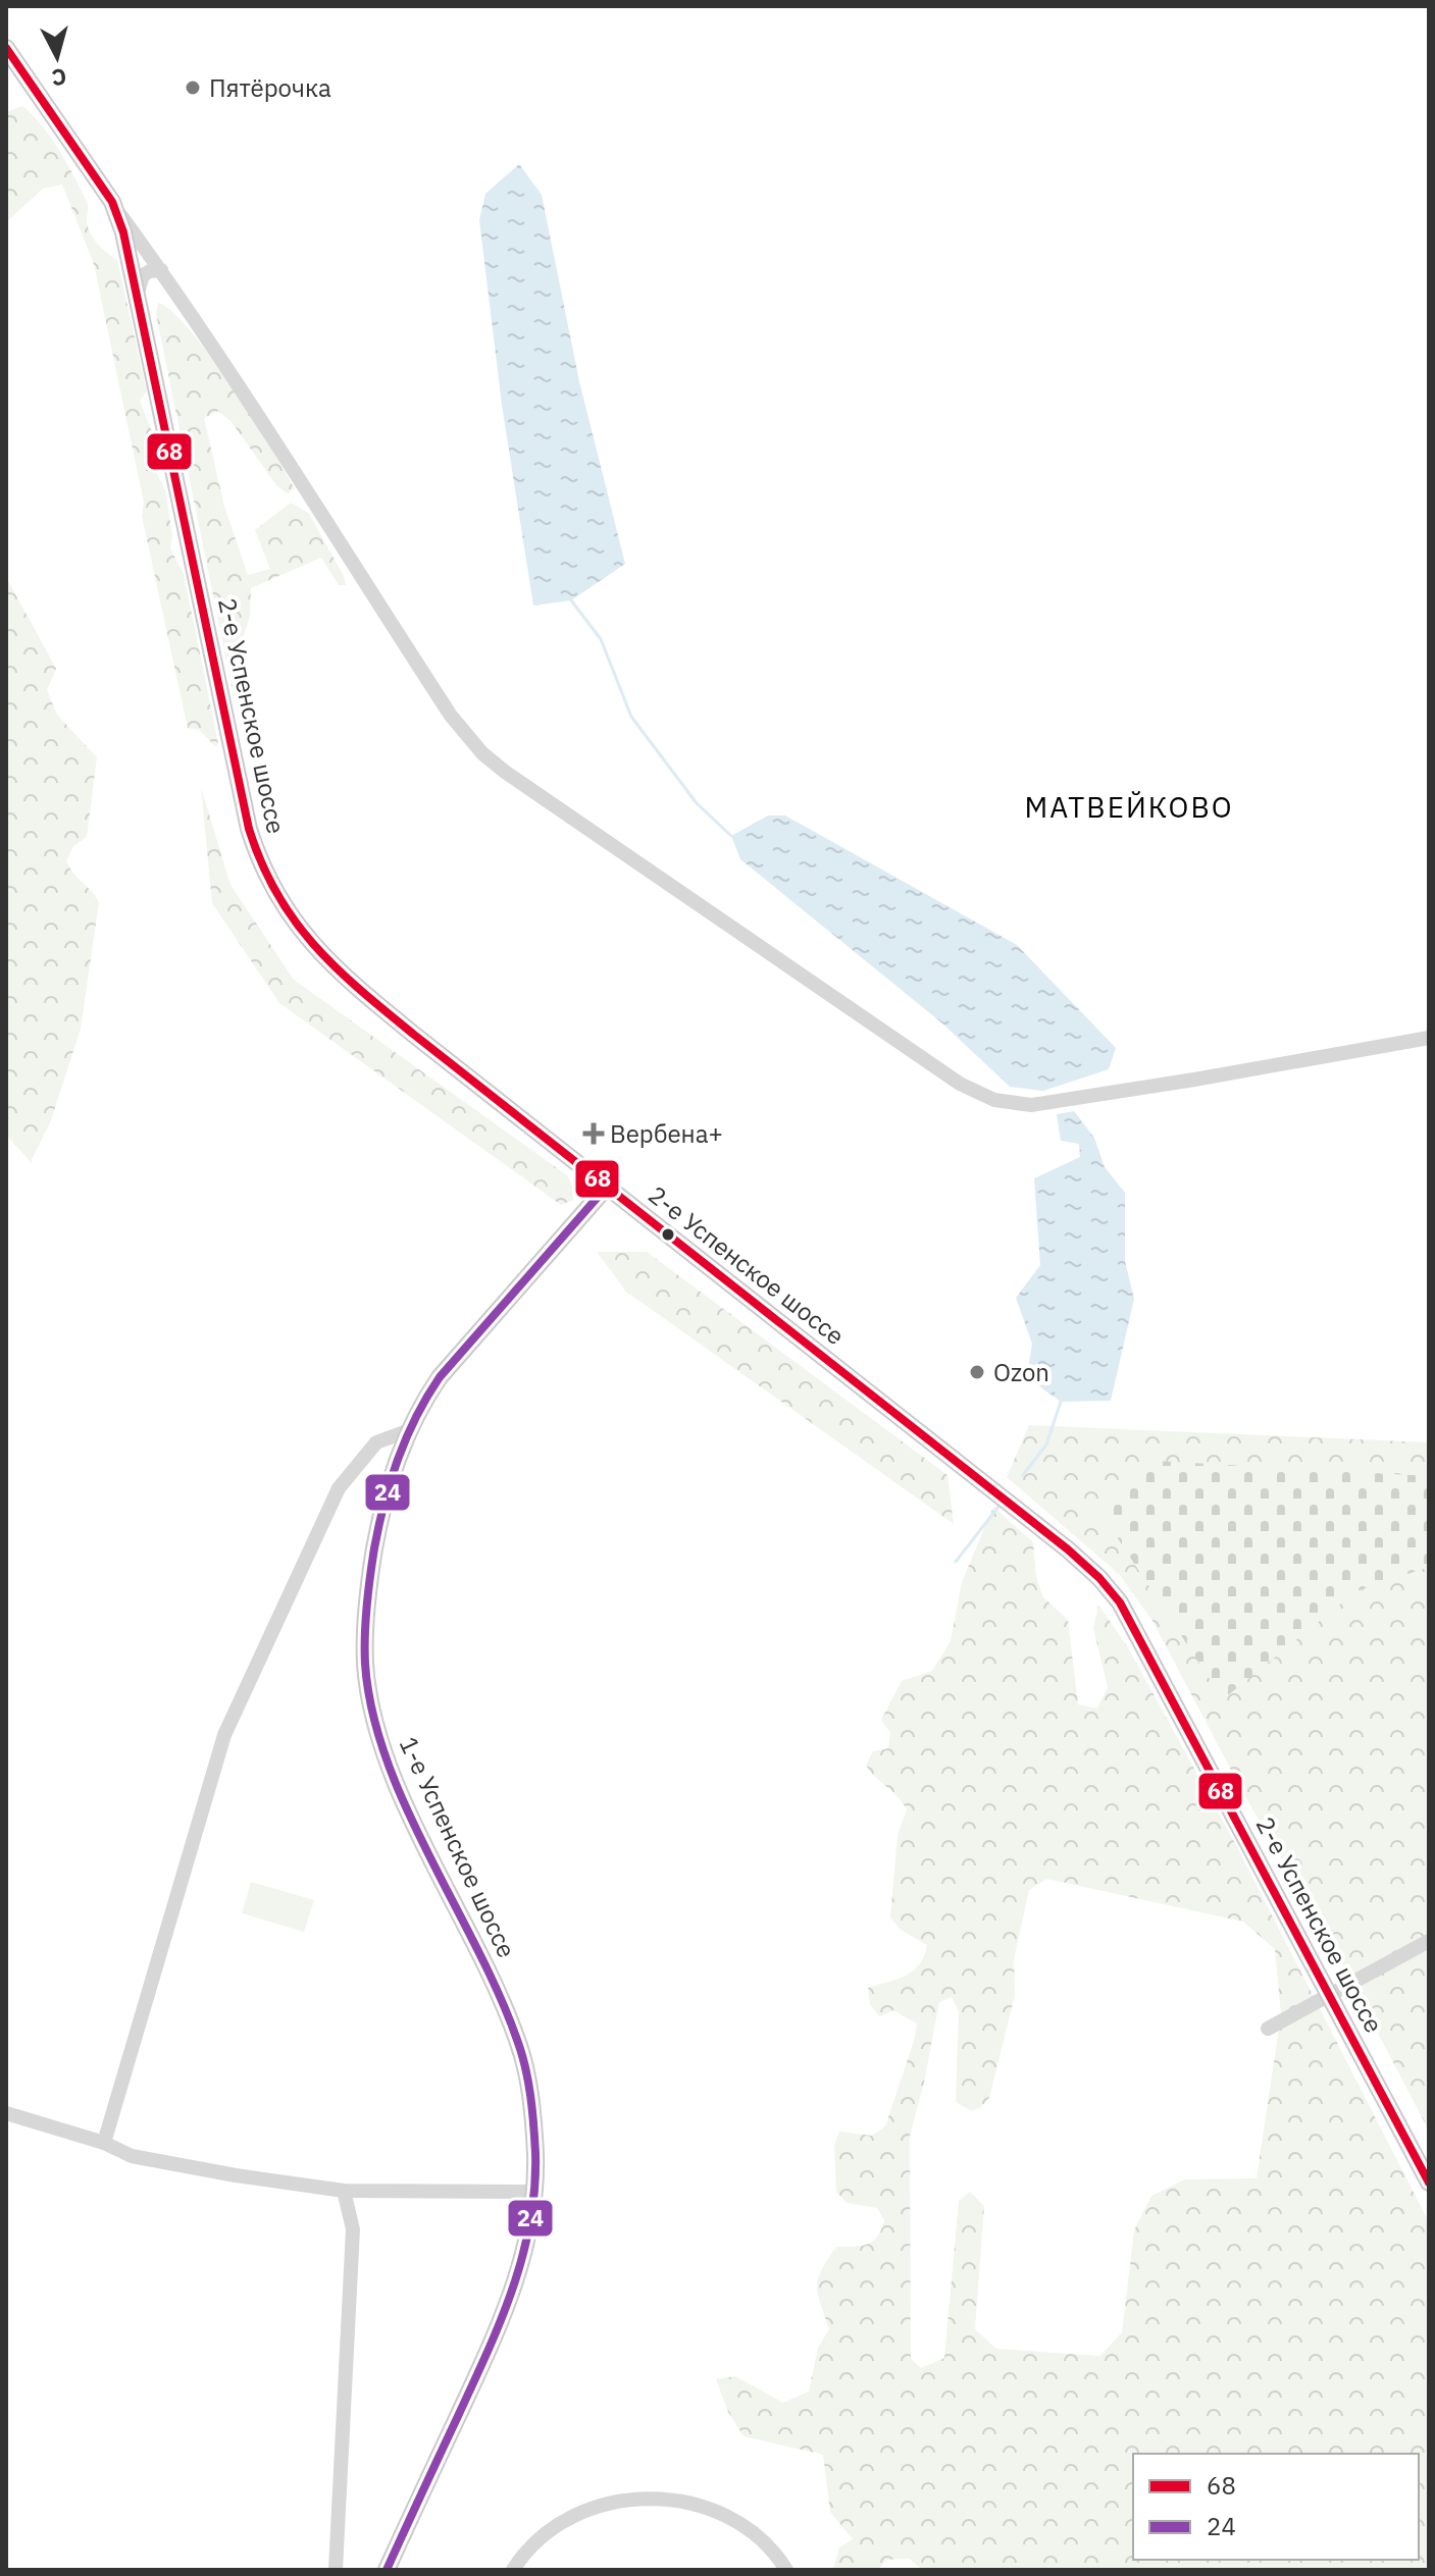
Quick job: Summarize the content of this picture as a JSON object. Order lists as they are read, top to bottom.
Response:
{
  "streets": {
    "main road": ["2-е Успенское шоссе", "1-е Успенское шоссе"]
  },
  "crossings": [
    ["2-е Успенское шоссе", "1-е Успенское шоссе"]
  ],
  "districts": ["МАТВЕЙКОВО"],
  "places": {
    "other": ["Пятёрочка", "Ozon"],
    "health": ["Вербена+"]
  },
  "lines": ["transit line 68", "transit line 24"],
  "legend": ["68", "24"],
  "north": "bottom"
}
